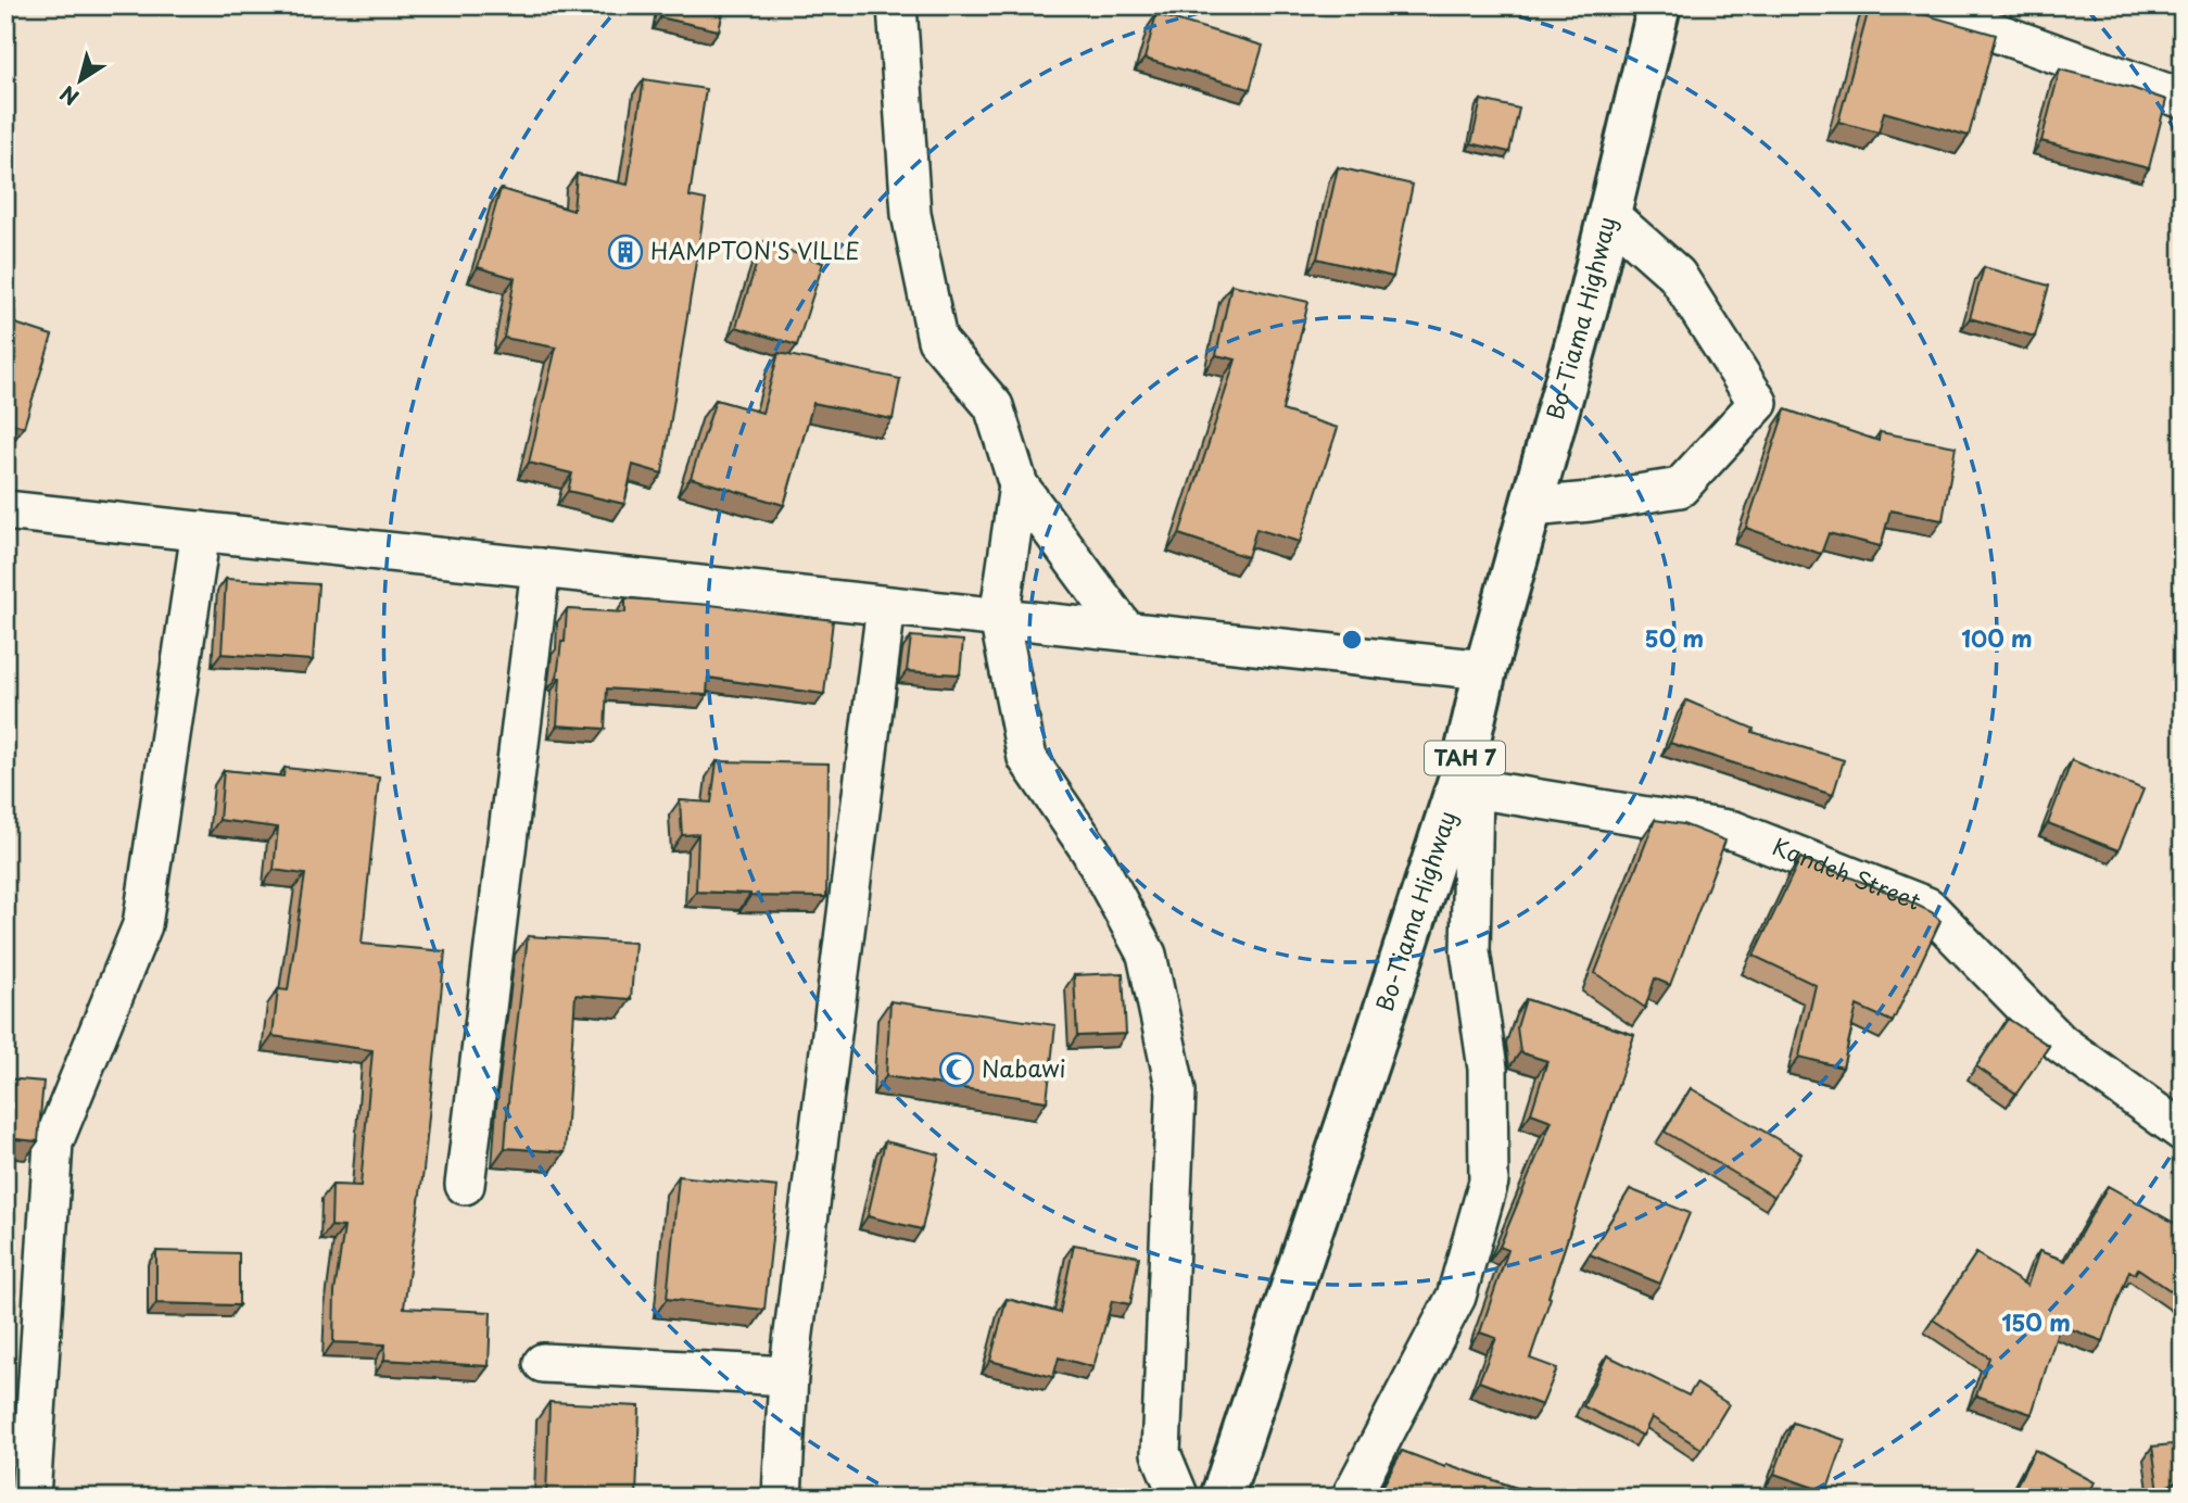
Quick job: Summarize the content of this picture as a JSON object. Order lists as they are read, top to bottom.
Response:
{
  "streets": {
    "highway": ["Bo-Tiama Highway", "TAH 7"],
    "street": ["Kandeh Street"]
  },
  "crossings": [
    ["Bo-Tiama Highway", "Kandeh Street"]
  ],
  "places": {
    "building": ["HAMPTON'S VILLE"],
    "mosque": ["Nabawi"]
  },
  "north": "bottom left",
  "rings": ["50 m", "100 m", "150 m"]
}
